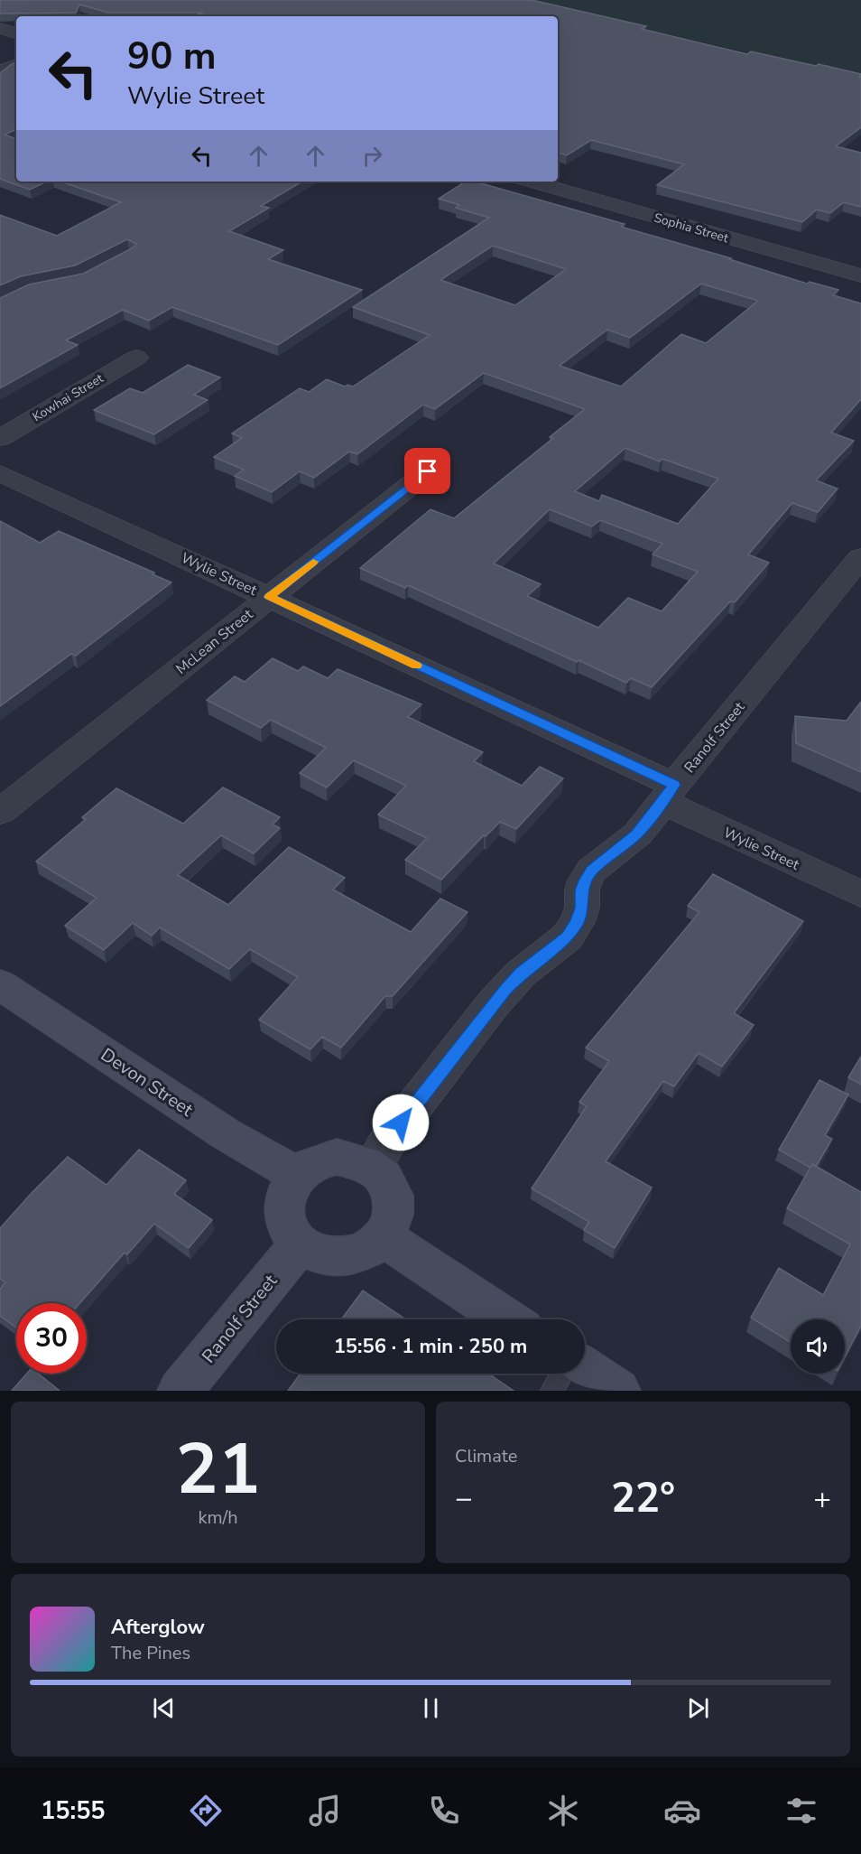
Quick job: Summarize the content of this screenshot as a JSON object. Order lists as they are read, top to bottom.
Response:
{
  "streets": {
    "main road": ["Ranolf Street", "Devon Street"],
    "street": [
      "Sophia Street",
      "Kowhai Street",
      "Wylie Street",
      "McLean Street"
    ]
  },
  "crossings": [
    ["Wylie Street", "McLean Street"],
    ["Wylie Street", "Ranolf Street"],
    ["Ranolf Street", "Devon Street"]
  ],
  "page": {
    "turn": ["90 m", "Wylie Street"],
    "limit": "30",
    "trip": "15:56 · 1 min · 250 m",
    "tile": [
      ["21", "km/h"],
      "Climate"
    ],
    "heat": ["−", "22°", "+"],
    "song": ["Afterglow", "The Pines"],
    "tabs": "15:55"
  }
}
